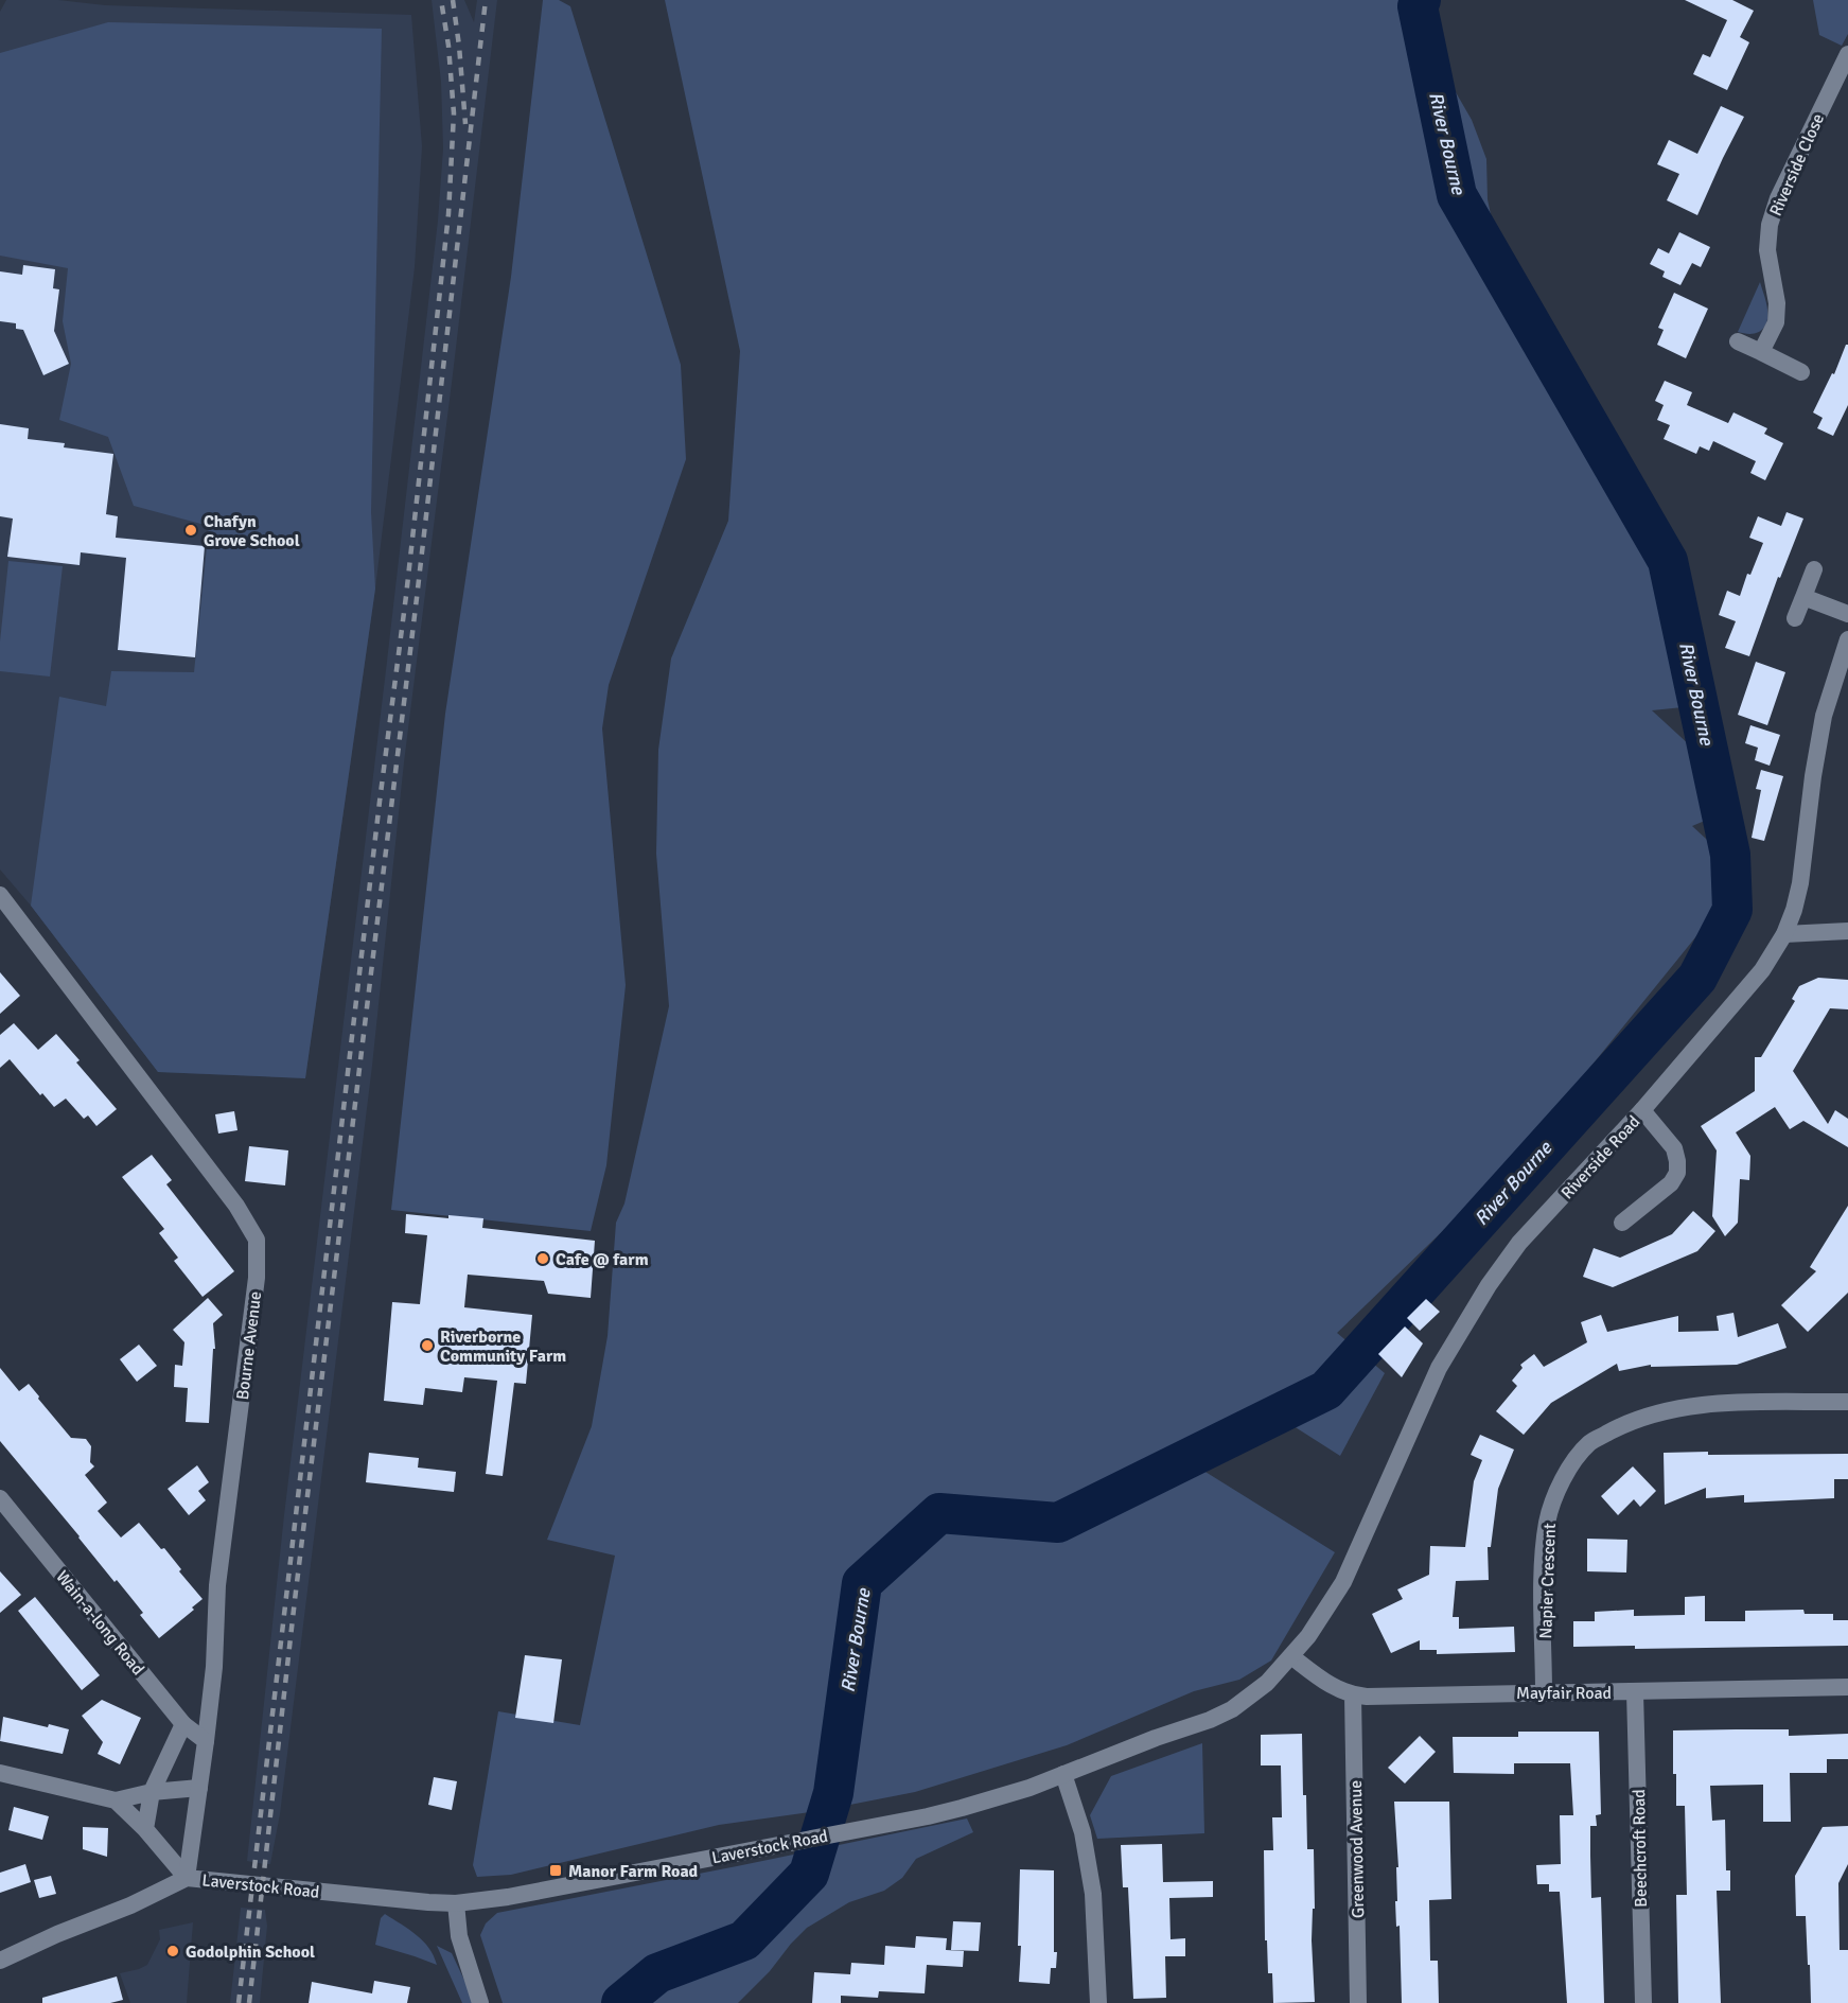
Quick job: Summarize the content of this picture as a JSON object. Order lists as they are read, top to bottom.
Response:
{
  "streets": {
    "street": [
      "Riverside Close",
      "Riverside Road",
      "Bourne Avenue",
      "Napier Crescent",
      "Wain-a-long Road",
      "Mayfair Road",
      "Laverstock Road",
      "Beechcroft Road",
      "Greenwood Avenue"
    ]
  },
  "crossings": [
    ["Riverside Road", "Mayfair Road"],
    ["Riverside Road", "Laverstock Road"],
    ["Bourne Avenue", "Wain-a-long Road"],
    ["Bourne Avenue", "Laverstock Road"],
    ["Napier Crescent", "Mayfair Road"],
    ["Mayfair Road", "Laverstock Road"],
    ["Mayfair Road", "Beechcroft Road"],
    ["Mayfair Road", "Greenwood Avenue"]
  ],
  "water": ["River Bourne"],
  "places": {
    "other": [
      "Chafyn Grove School",
      "Cafe @ farm",
      "Riverborne Community Farm",
      "Godolphin School"
    ],
    "transit": ["Manor Farm Road"]
  }
}
